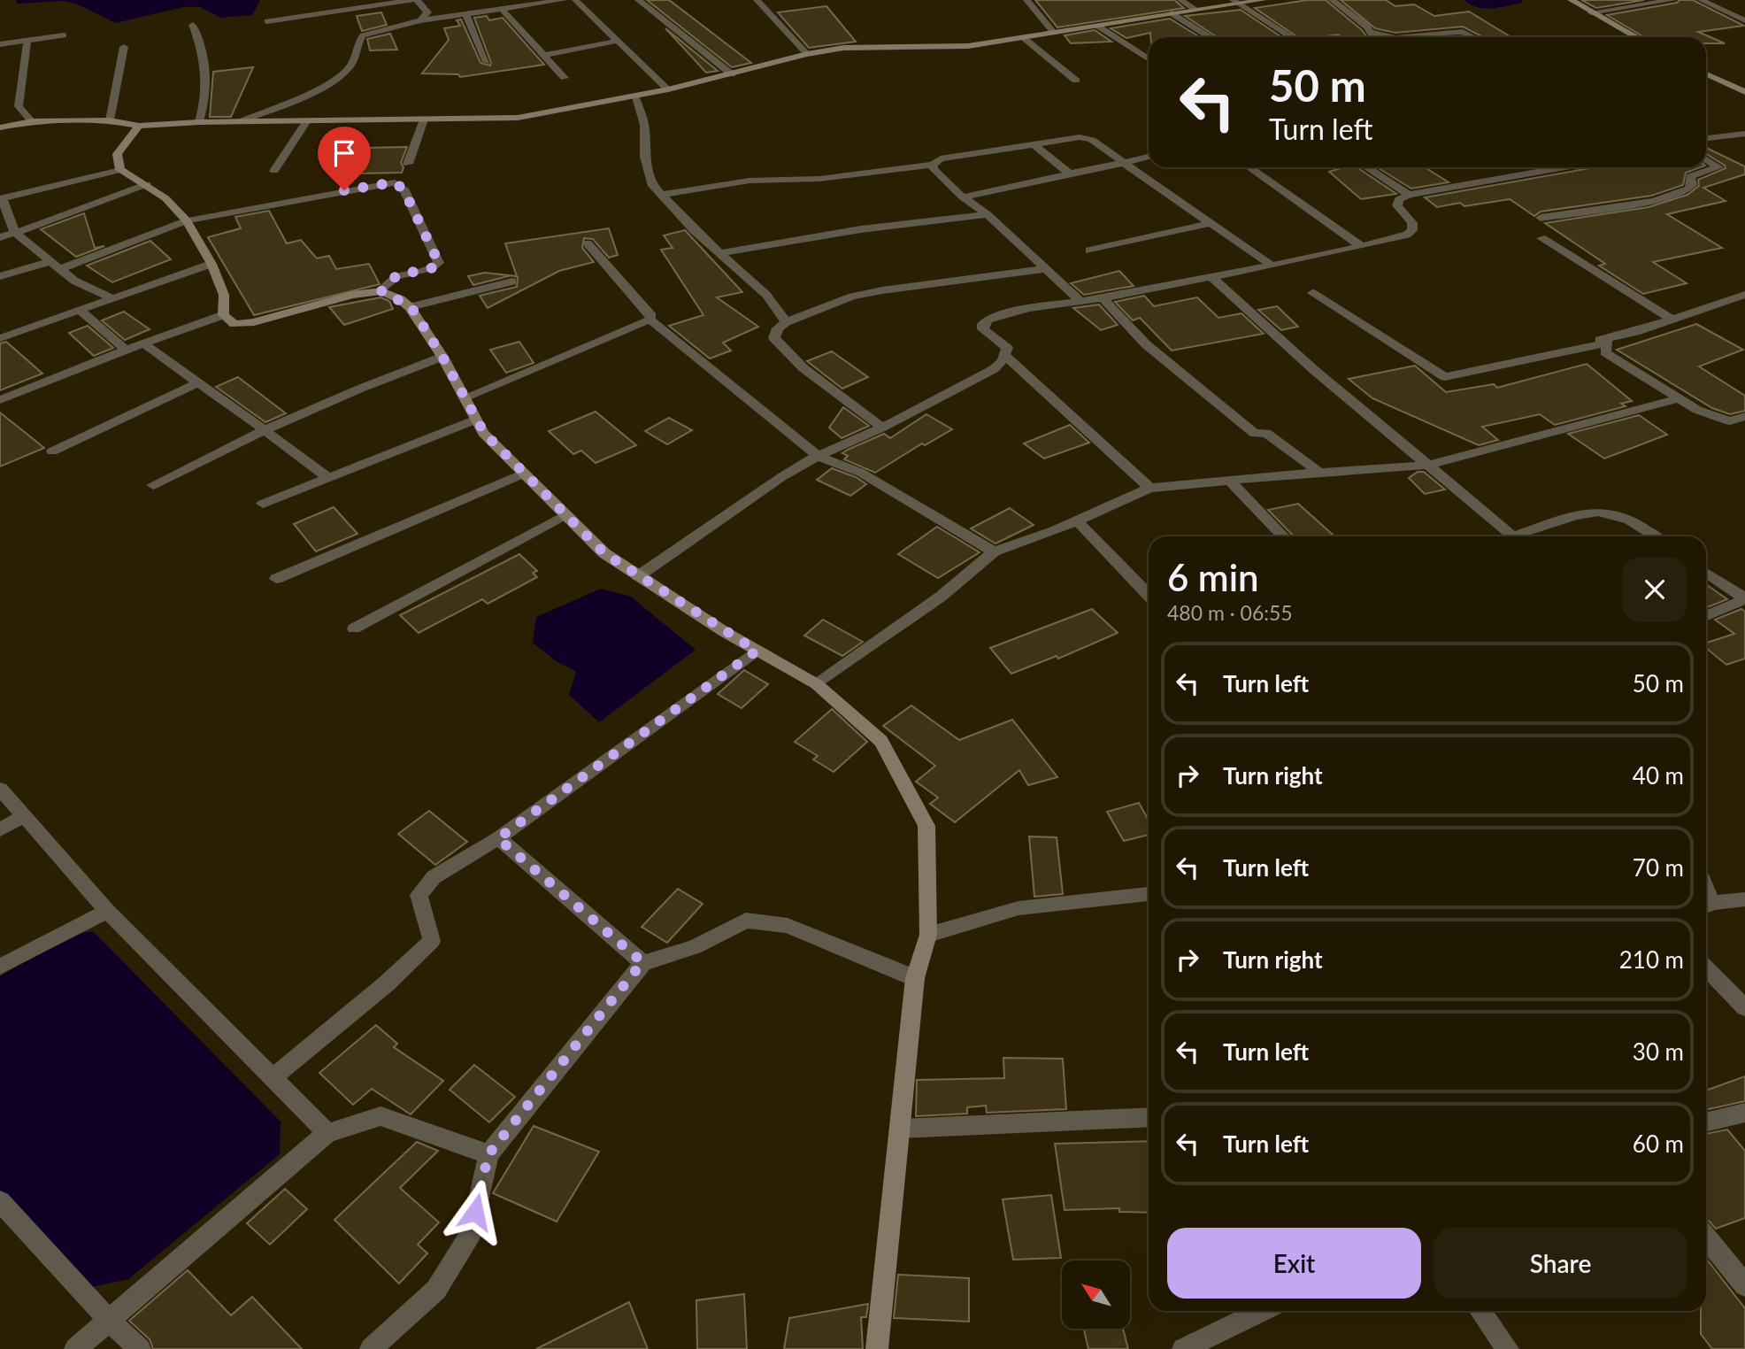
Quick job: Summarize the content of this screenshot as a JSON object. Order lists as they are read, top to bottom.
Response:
{
  "north": "top left",
  "page": {
    "turn": ["50 m", "Turn left"],
    "heading": ["6 min", "480 m · 06:55"],
    "list": [
      {
        "name": "Turn left",
        "value": "50 m"
      },
      {
        "name": "Turn right",
        "value": "40 m"
      },
      {
        "name": "Turn left",
        "value": "70 m"
      },
      {
        "name": "Turn right",
        "value": "210 m"
      },
      {
        "name": "Turn left",
        "value": "30 m"
      },
      {
        "name": "Turn left",
        "value": "60 m"
      }
    ],
    "buttons": ["Exit", "Share"]
  }
}
